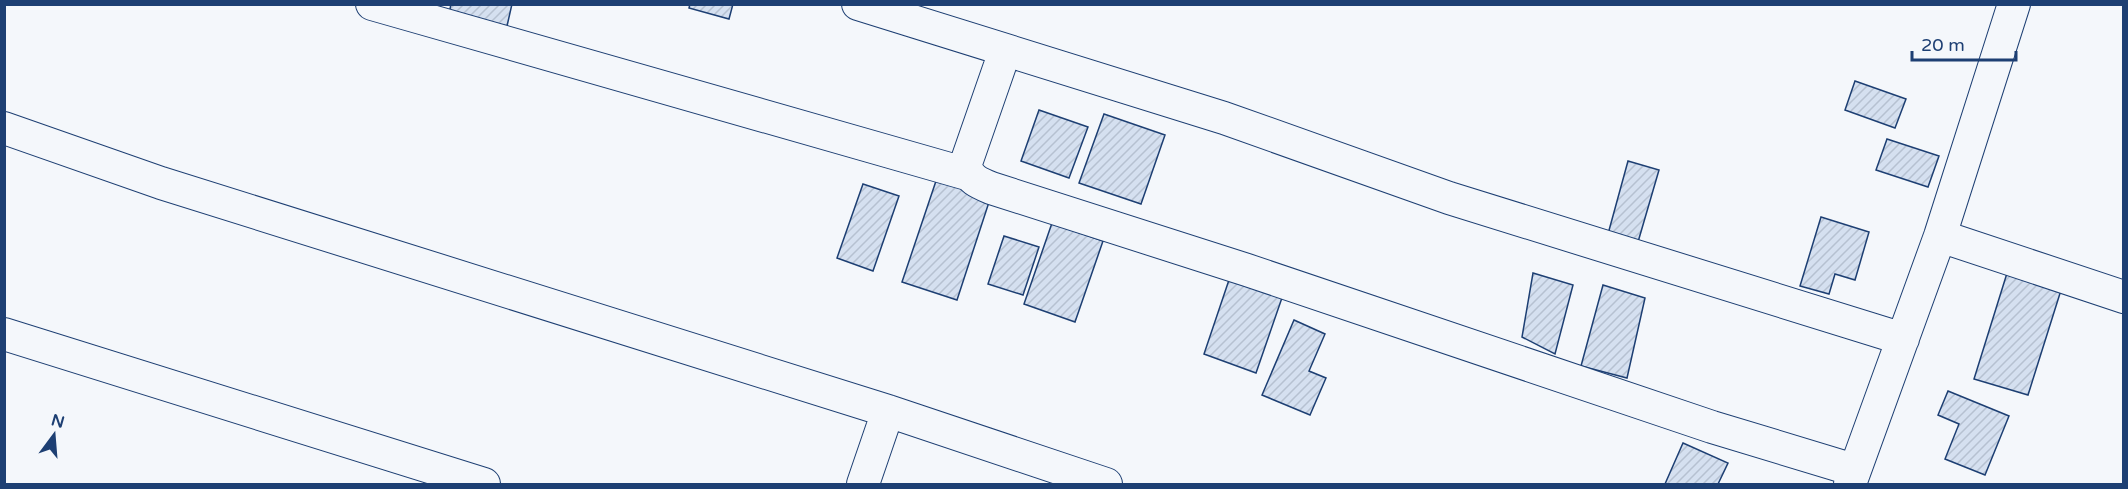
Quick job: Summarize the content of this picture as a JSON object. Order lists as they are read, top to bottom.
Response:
{
  "scale_bar": "20 m",
  "north": "top"
}
